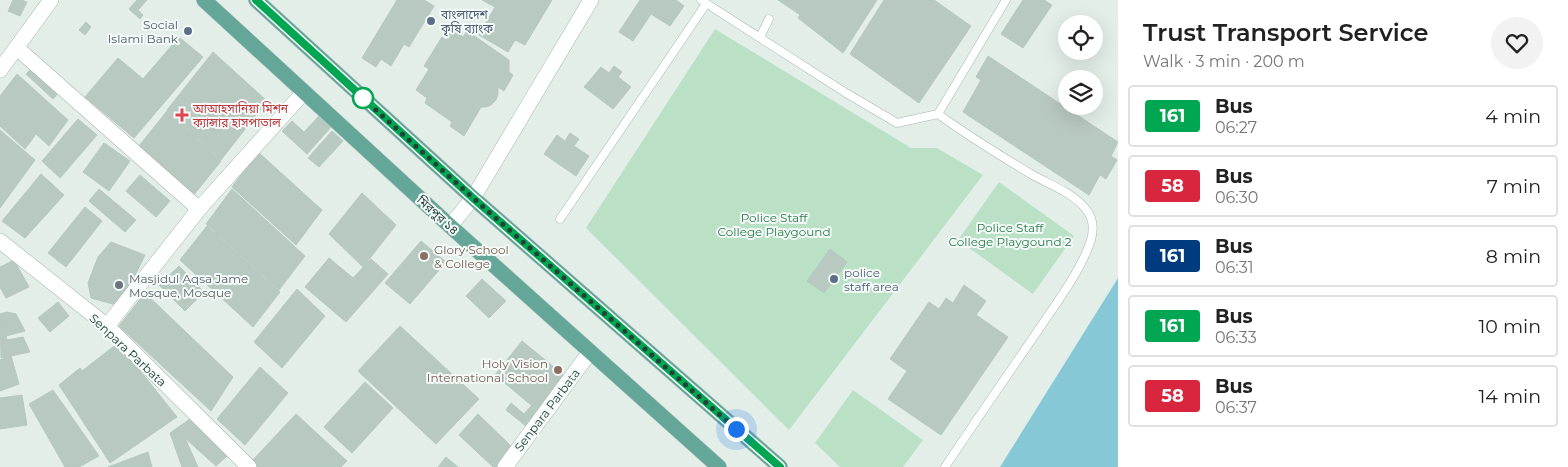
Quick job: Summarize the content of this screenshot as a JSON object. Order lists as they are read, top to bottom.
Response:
{
  "streets": {
    "main road": ["মিরপুর ১৪"],
    "street": ["Senpara Parbata"]
  },
  "crossings": [
    ["মিরপুর ১৪", "Senpara Parbata"]
  ],
  "parks": ["Police Staff College Playgound", "Police Staff College Playgound 2"],
  "places": {
    "other": [
      "বাংলাদেশ কৃষি ব্যাংক",
      "Social Islami Bank",
      "Glory School & College",
      "police staff area",
      "Masjidul Aqsa Jame Mosque, Mosque",
      "Holy Vision International School"
    ],
    "health": ["আআহসানিয়া মিশন ক্যান্সার হাসপাতাল"]
  },
  "lines": ["bus line 161"],
  "page": {
    "heading": ["Trust Transport Service", "Walk · 3 min · 200 m"],
    "list": [
      {
        "mark": "161",
        "name": "Bus",
        "note": "06:27",
        "value": "4 min"
      },
      {
        "mark": "58",
        "name": "Bus",
        "note": "06:30",
        "value": "7 min"
      },
      {
        "mark": "161",
        "name": "Bus",
        "note": "06:31",
        "value": "8 min"
      },
      {
        "mark": "161",
        "name": "Bus",
        "note": "06:33",
        "value": "10 min"
      },
      {
        "mark": "58",
        "name": "Bus",
        "note": "06:37",
        "value": "14 min"
      }
    ]
  }
}
